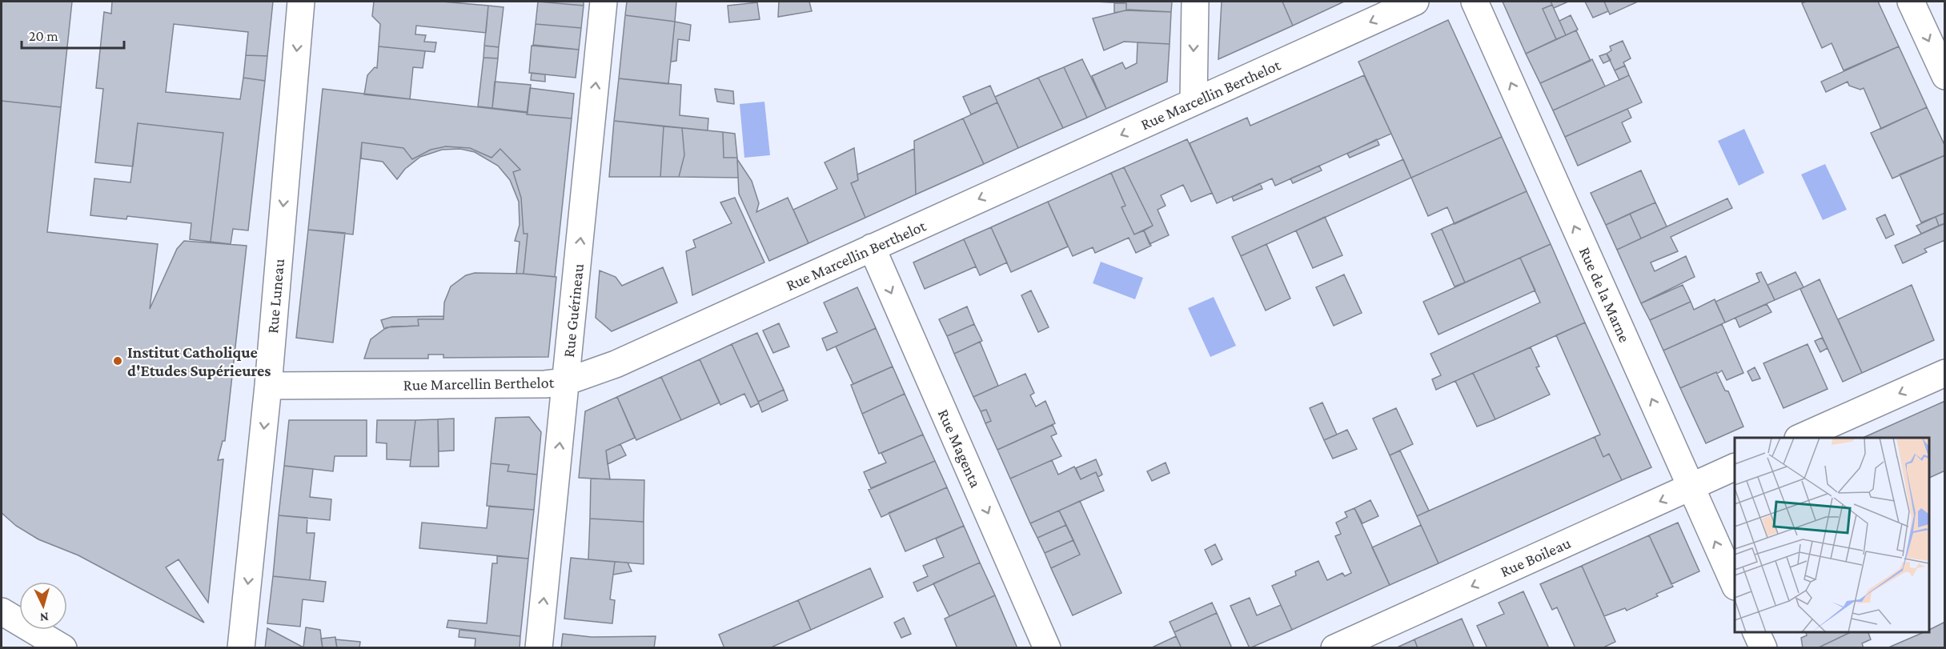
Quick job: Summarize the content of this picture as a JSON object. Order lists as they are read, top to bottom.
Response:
{
  "streets": {
    "street": [
      "Rue Marcellin Berthelot",
      "Rue de la Marne",
      "Rue Luneau",
      "Rue Guérineau",
      "Rue Magenta",
      "Rue Boileau"
    ]
  },
  "crossings": [
    ["Rue Marcellin Berthelot", "Rue Luneau"],
    ["Rue Marcellin Berthelot", "Rue Guérineau"],
    ["Rue Marcellin Berthelot", "Rue Magenta"],
    ["Rue de la Marne", "Rue Boileau"]
  ],
  "one_way": [
    "Rue Marcellin Berthelot",
    "Rue de la Marne",
    "Rue Luneau",
    "Rue Guérineau",
    "Rue Magenta",
    "Rue Boileau"
  ],
  "places": ["Institut Catholique d'Etudes Supérieures"],
  "scale_bar": "20 m",
  "north": "bottom"
}
